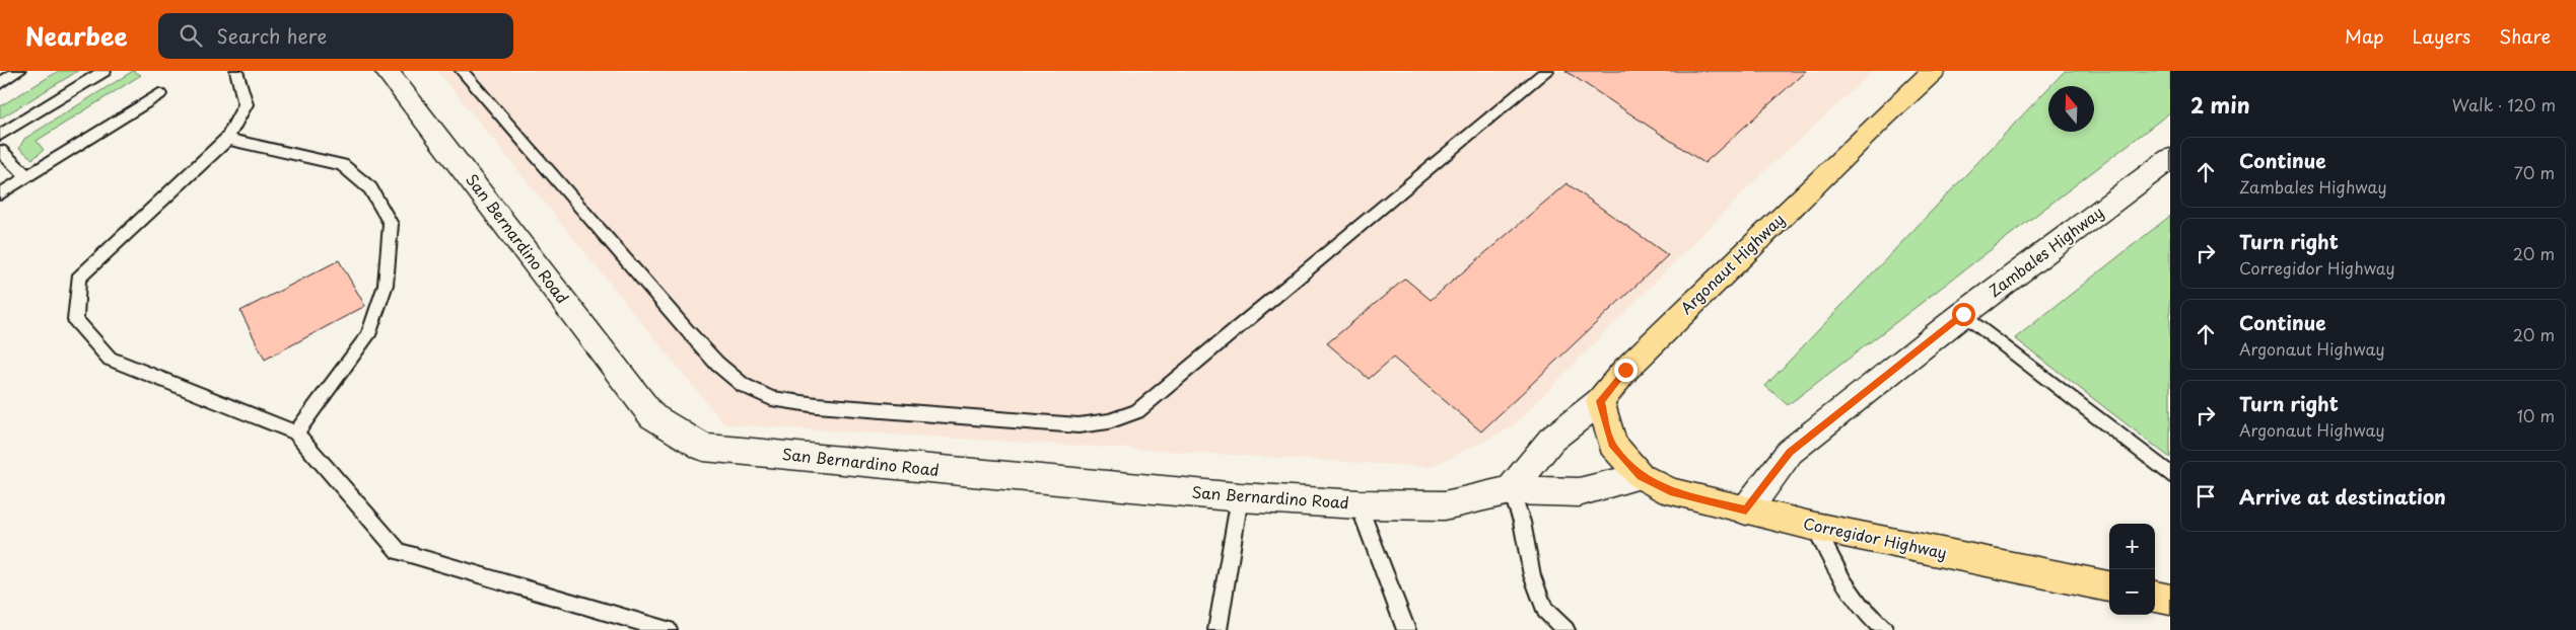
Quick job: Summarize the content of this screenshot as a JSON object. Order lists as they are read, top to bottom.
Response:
{
  "streets": {
    "main road": ["Argonaut Highway", "Corregidor Highway"],
    "street": ["San Bernardino Road", "Zambales Highway"]
  },
  "crossings": [
    ["San Bernardino Road", "Corregidor Highway"],
    ["Zambales Highway", "Corregidor Highway"]
  ],
  "north": "top",
  "page": {
    "header": "Nearbee",
    "search": "Search here",
    "nav": ["Map", "Layers", "Share"],
    "heading": ["2 min", "Walk · 120 m"],
    "list": [
      ["Continue", "Zambales Highway", "70 m"],
      ["Turn right", "Corregidor Highway", "20 m"],
      ["Continue", "Argonaut Highway", "20 m"],
      ["Turn right", "Argonaut Highway", "10 m"],
      "Arrive at destination"
    ],
    "map_buttons": ["+", "−"]
  }
}
